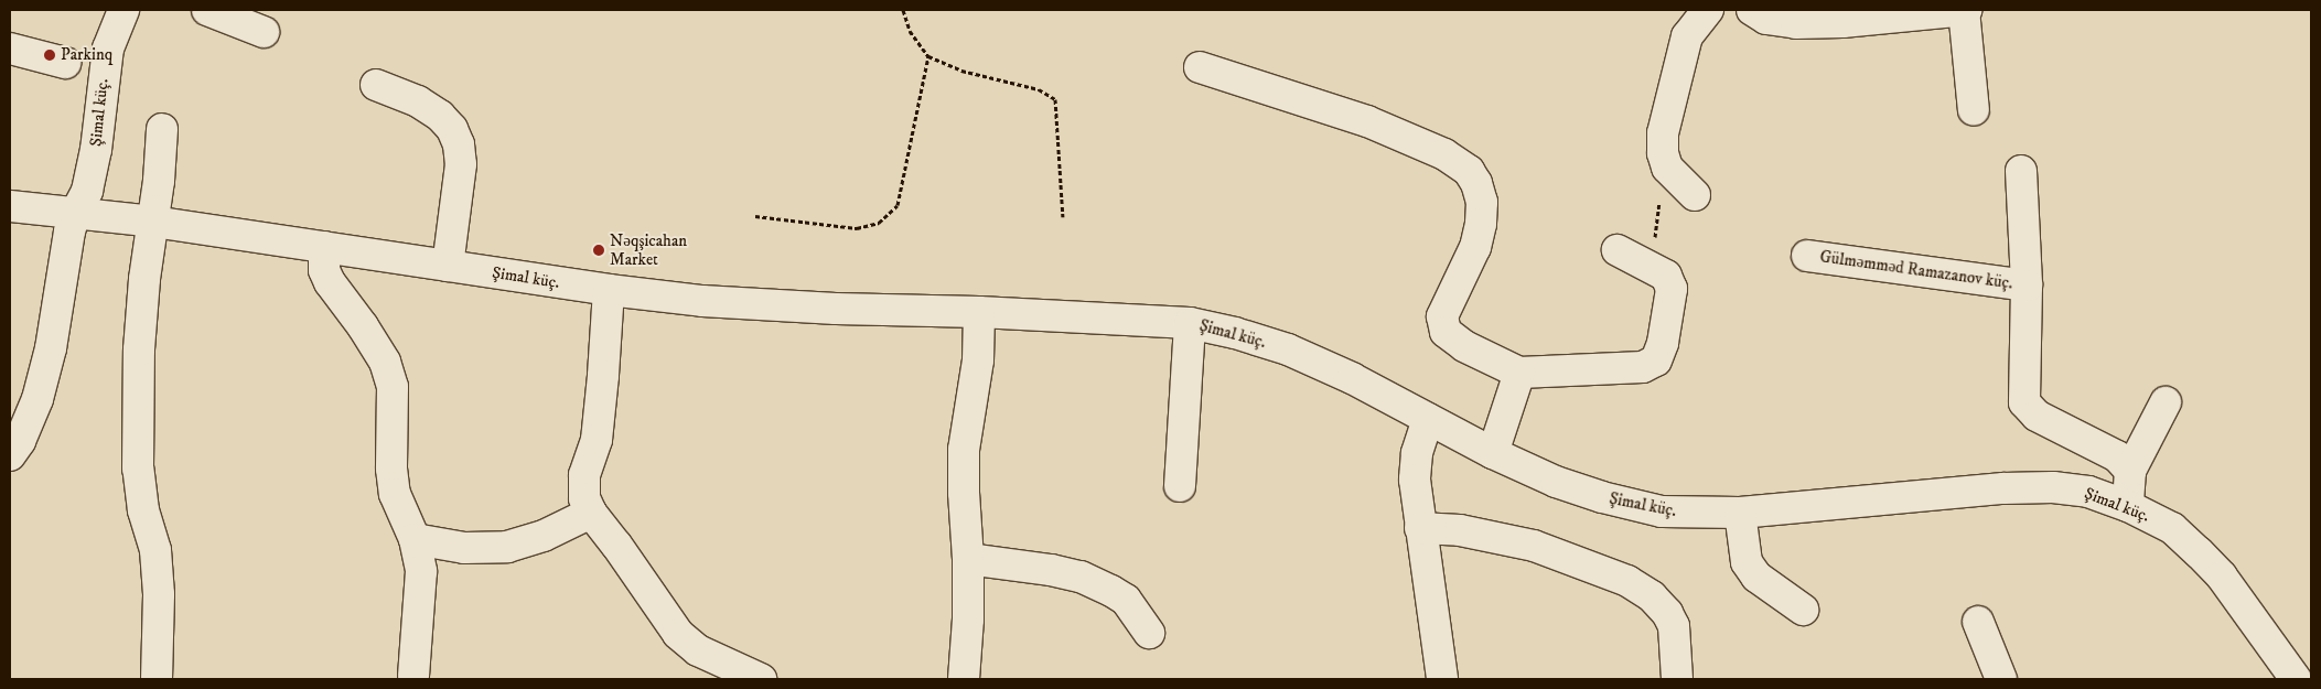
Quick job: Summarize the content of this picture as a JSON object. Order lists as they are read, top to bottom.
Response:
{
  "streets": {
    "street": ["Şimal küç.", "Gülməmməd Ramazanov küç."]
  },
  "places": ["Parkinq", "Nəqşicahan Market"]
}
